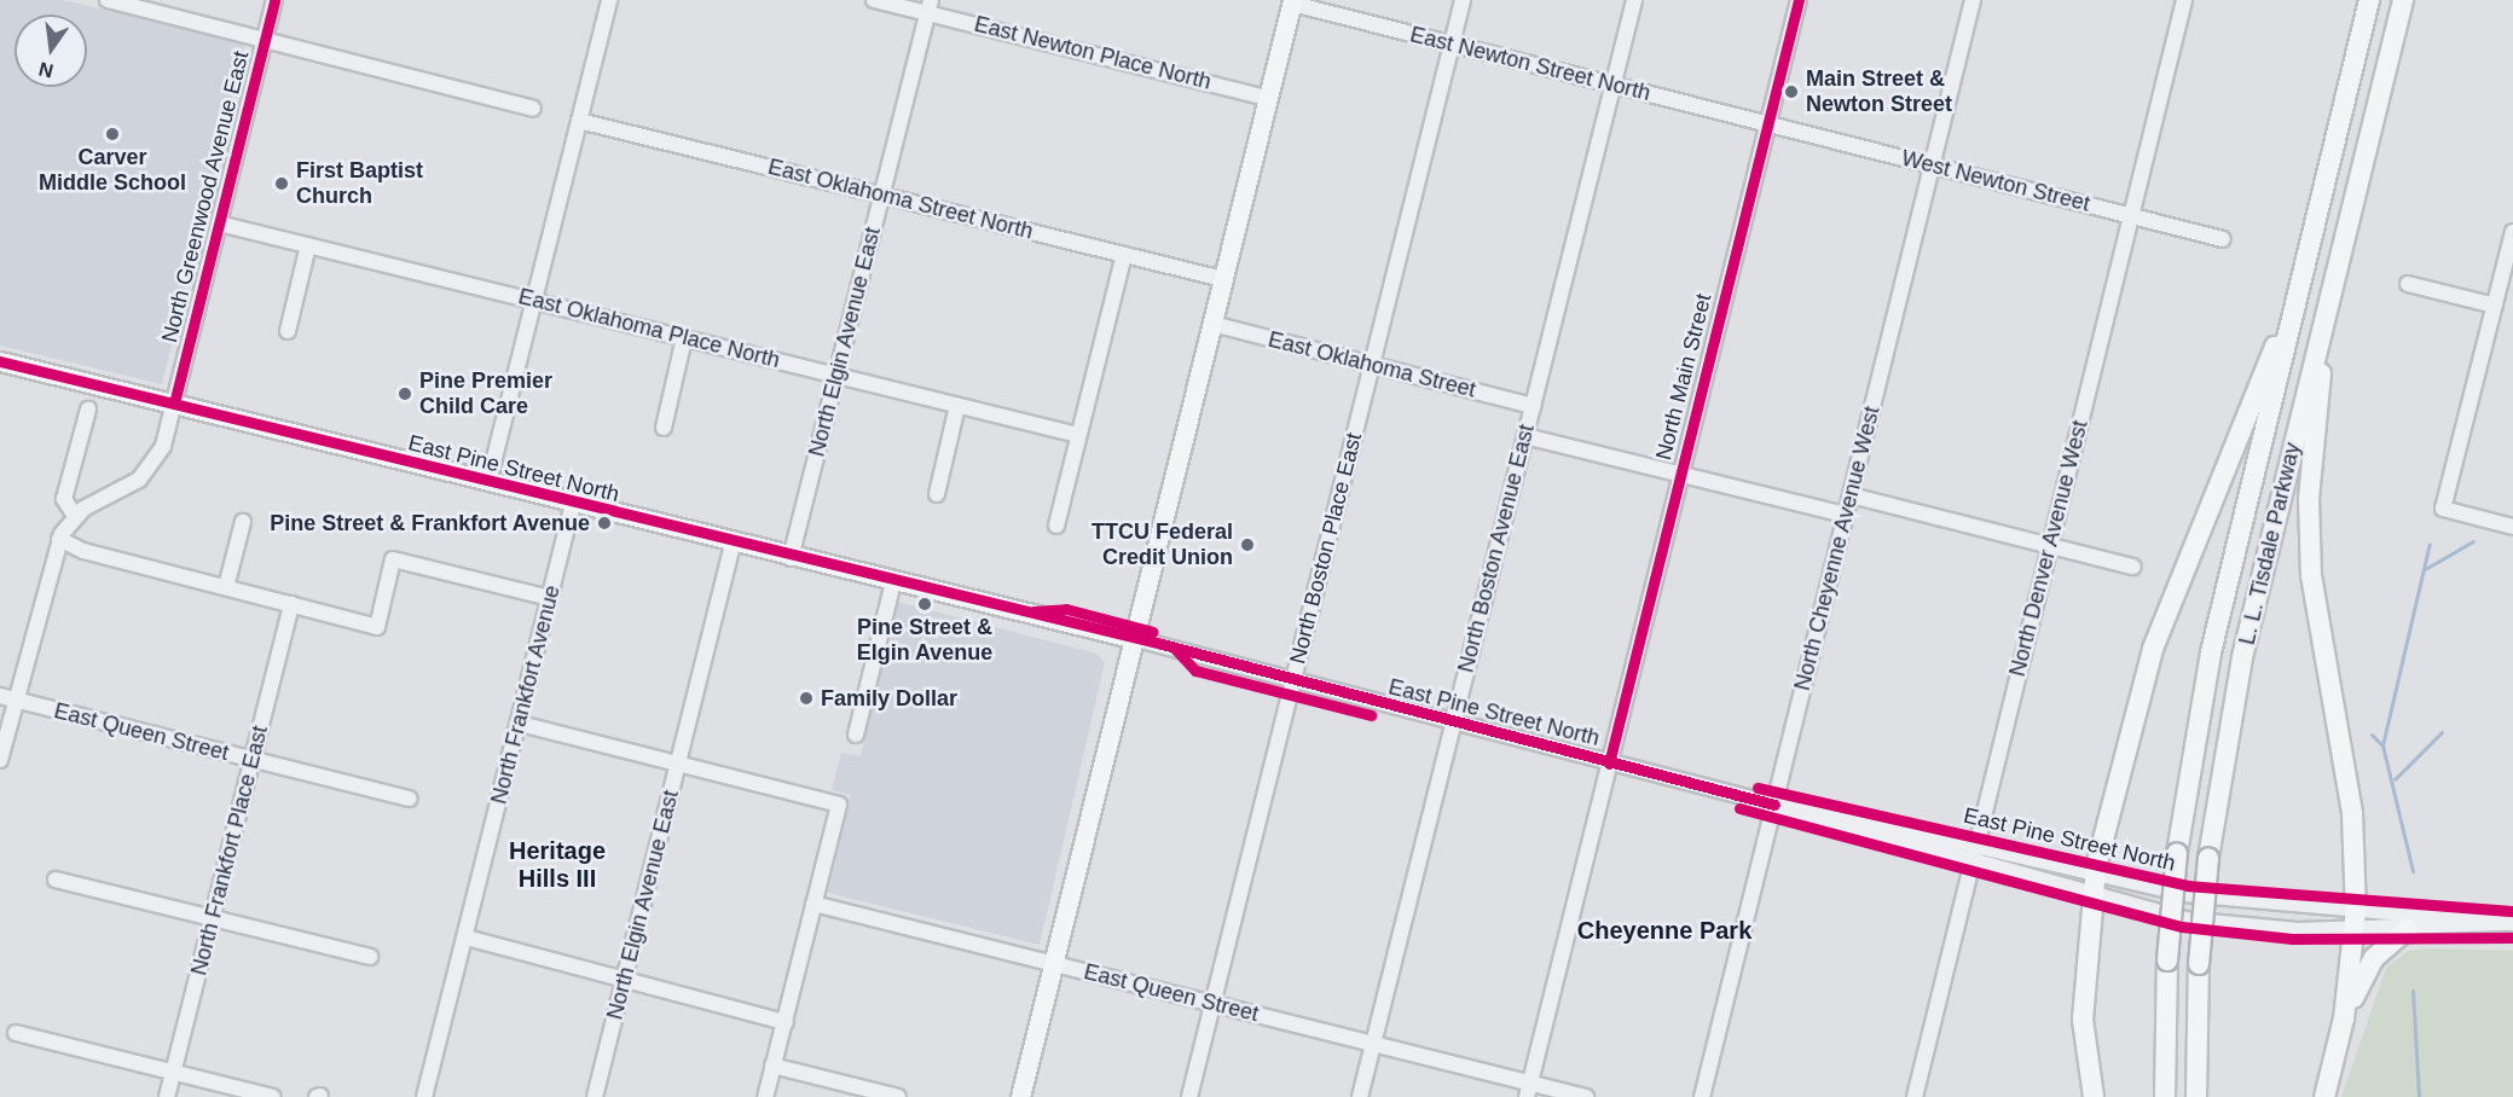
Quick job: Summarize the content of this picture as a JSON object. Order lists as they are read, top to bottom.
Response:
{
  "streets": {
    "highway": ["L. L. Tisdale Parkway"],
    "main road": ["East Pine Street North"],
    "street": [
      "East Newton Place North",
      "East Newton Street North",
      "West Newton Street",
      "North Greenwood Avenue East",
      "East Oklahoma Street North",
      "East Oklahoma Place North",
      "North Elgin Avenue East",
      "East Oklahoma Street",
      "North Main Street",
      "North Boston Place East",
      "North Boston Avenue East",
      "North Cheyenne Avenue West",
      "North Denver Avenue West",
      "North Frankfort Avenue",
      "East Queen Street",
      "North Frankfort Place East"
    ]
  },
  "crossings": [
    ["East Newton Place North", "North Elgin Avenue East"],
    ["East Newton Street North", "West Newton Street"],
    ["East Newton Street North", "North Main Street"],
    ["East Newton Street North", "North Boston Place East"],
    ["East Newton Street North", "North Boston Avenue East"],
    ["West Newton Street", "North Main Street"],
    ["West Newton Street", "North Cheyenne Avenue West"],
    ["West Newton Street", "North Denver Avenue West"],
    ["North Greenwood Avenue East", "East Oklahoma Place North"],
    ["North Greenwood Avenue East", "East Pine Street North"],
    ["North Greenwood Avenue East", "East Queen Street"],
    ["East Oklahoma Street North", "North Elgin Avenue East"],
    ["East Oklahoma Place North", "North Elgin Avenue East"],
    ["North Elgin Avenue East", "East Pine Street North"],
    ["East Oklahoma Street", "North Boston Place East"],
    ["East Oklahoma Street", "North Boston Avenue East"],
    ["North Main Street", "East Pine Street North"],
    ["North Main Street", "East Queen Street"],
    ["East Pine Street North", "North Boston Place East"],
    ["East Pine Street North", "North Boston Avenue East"],
    ["East Pine Street North", "North Cheyenne Avenue West"],
    ["East Pine Street North", "North Denver Avenue West"],
    ["East Pine Street North", "North Frankfort Avenue"],
    ["North Boston Place East", "East Queen Street"],
    ["North Boston Avenue East", "East Queen Street"],
    ["East Queen Street", "North Frankfort Place East"]
  ],
  "districts": ["Heritage Hills III", "Cheyenne Park"],
  "places": [
    "Main Street & Newton Street",
    "Carver Middle School",
    "First Baptist Church",
    "Pine Premier Child Care",
    "Pine Street & Frankfort Avenue",
    "TTCU Federal Credit Union",
    "Pine Street & Elgin Avenue",
    "Family Dollar"
  ],
  "north": "bottom"
}
